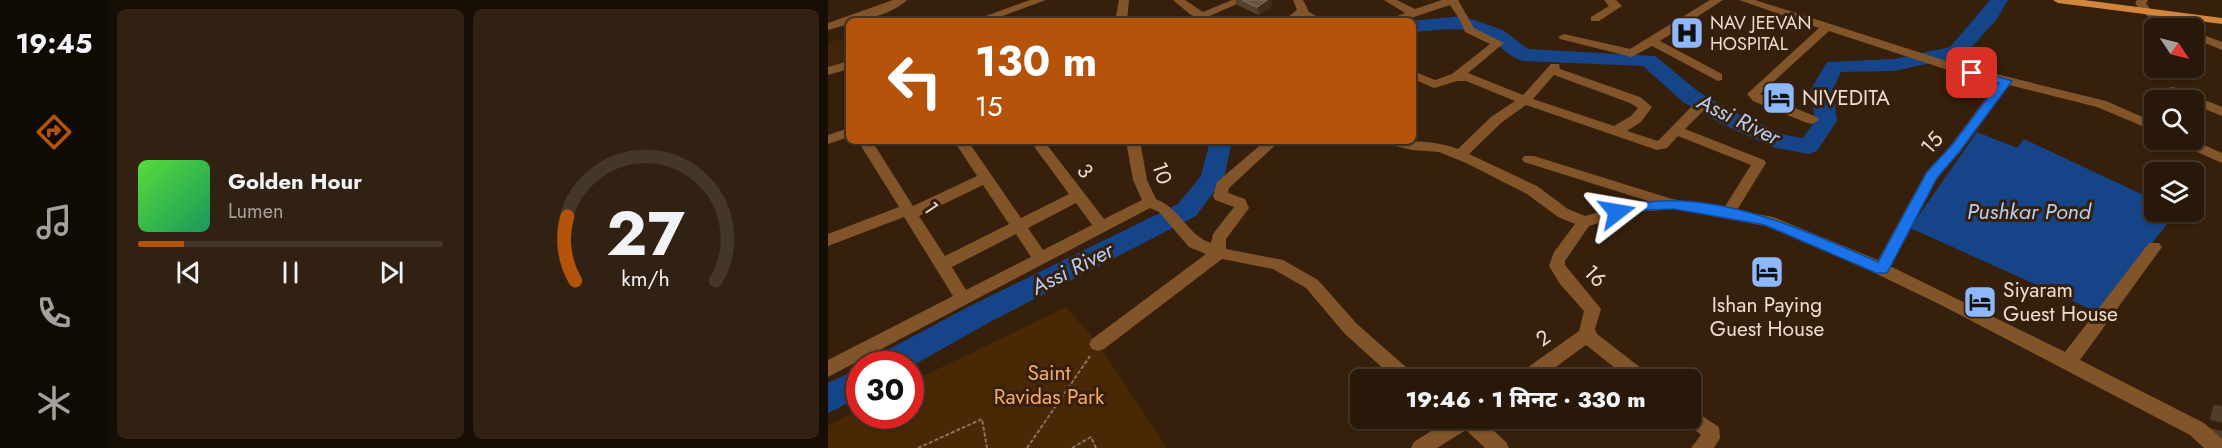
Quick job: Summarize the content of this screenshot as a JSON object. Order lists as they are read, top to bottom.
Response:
{
  "streets": {
    "street": [
      "15",
      "3",
      "10",
      "1",
      "16",
      "2"
    ]
  },
  "crossings": [
    ["16", "2"]
  ],
  "water": ["Assi River", "Pushkar Pond"],
  "parks": ["Saint Ravidas Park"],
  "places": {
    "hospital": ["NAV JEEVAN HOSPITAL"],
    "hotel": ["NIVEDITA", "Ishan Paying Guest House", "Siyaram Guest House"]
  },
  "north": "bottom right",
  "page": {
    "tabs": "19:45",
    "turn": ["130 m", "15"],
    "song": ["Golden Hour", "Lumen"],
    "limit": "30",
    "trip": "19:46 · 1 मिनट · 330 m",
    "gauge": ["27", "km/h"]
  }
}
